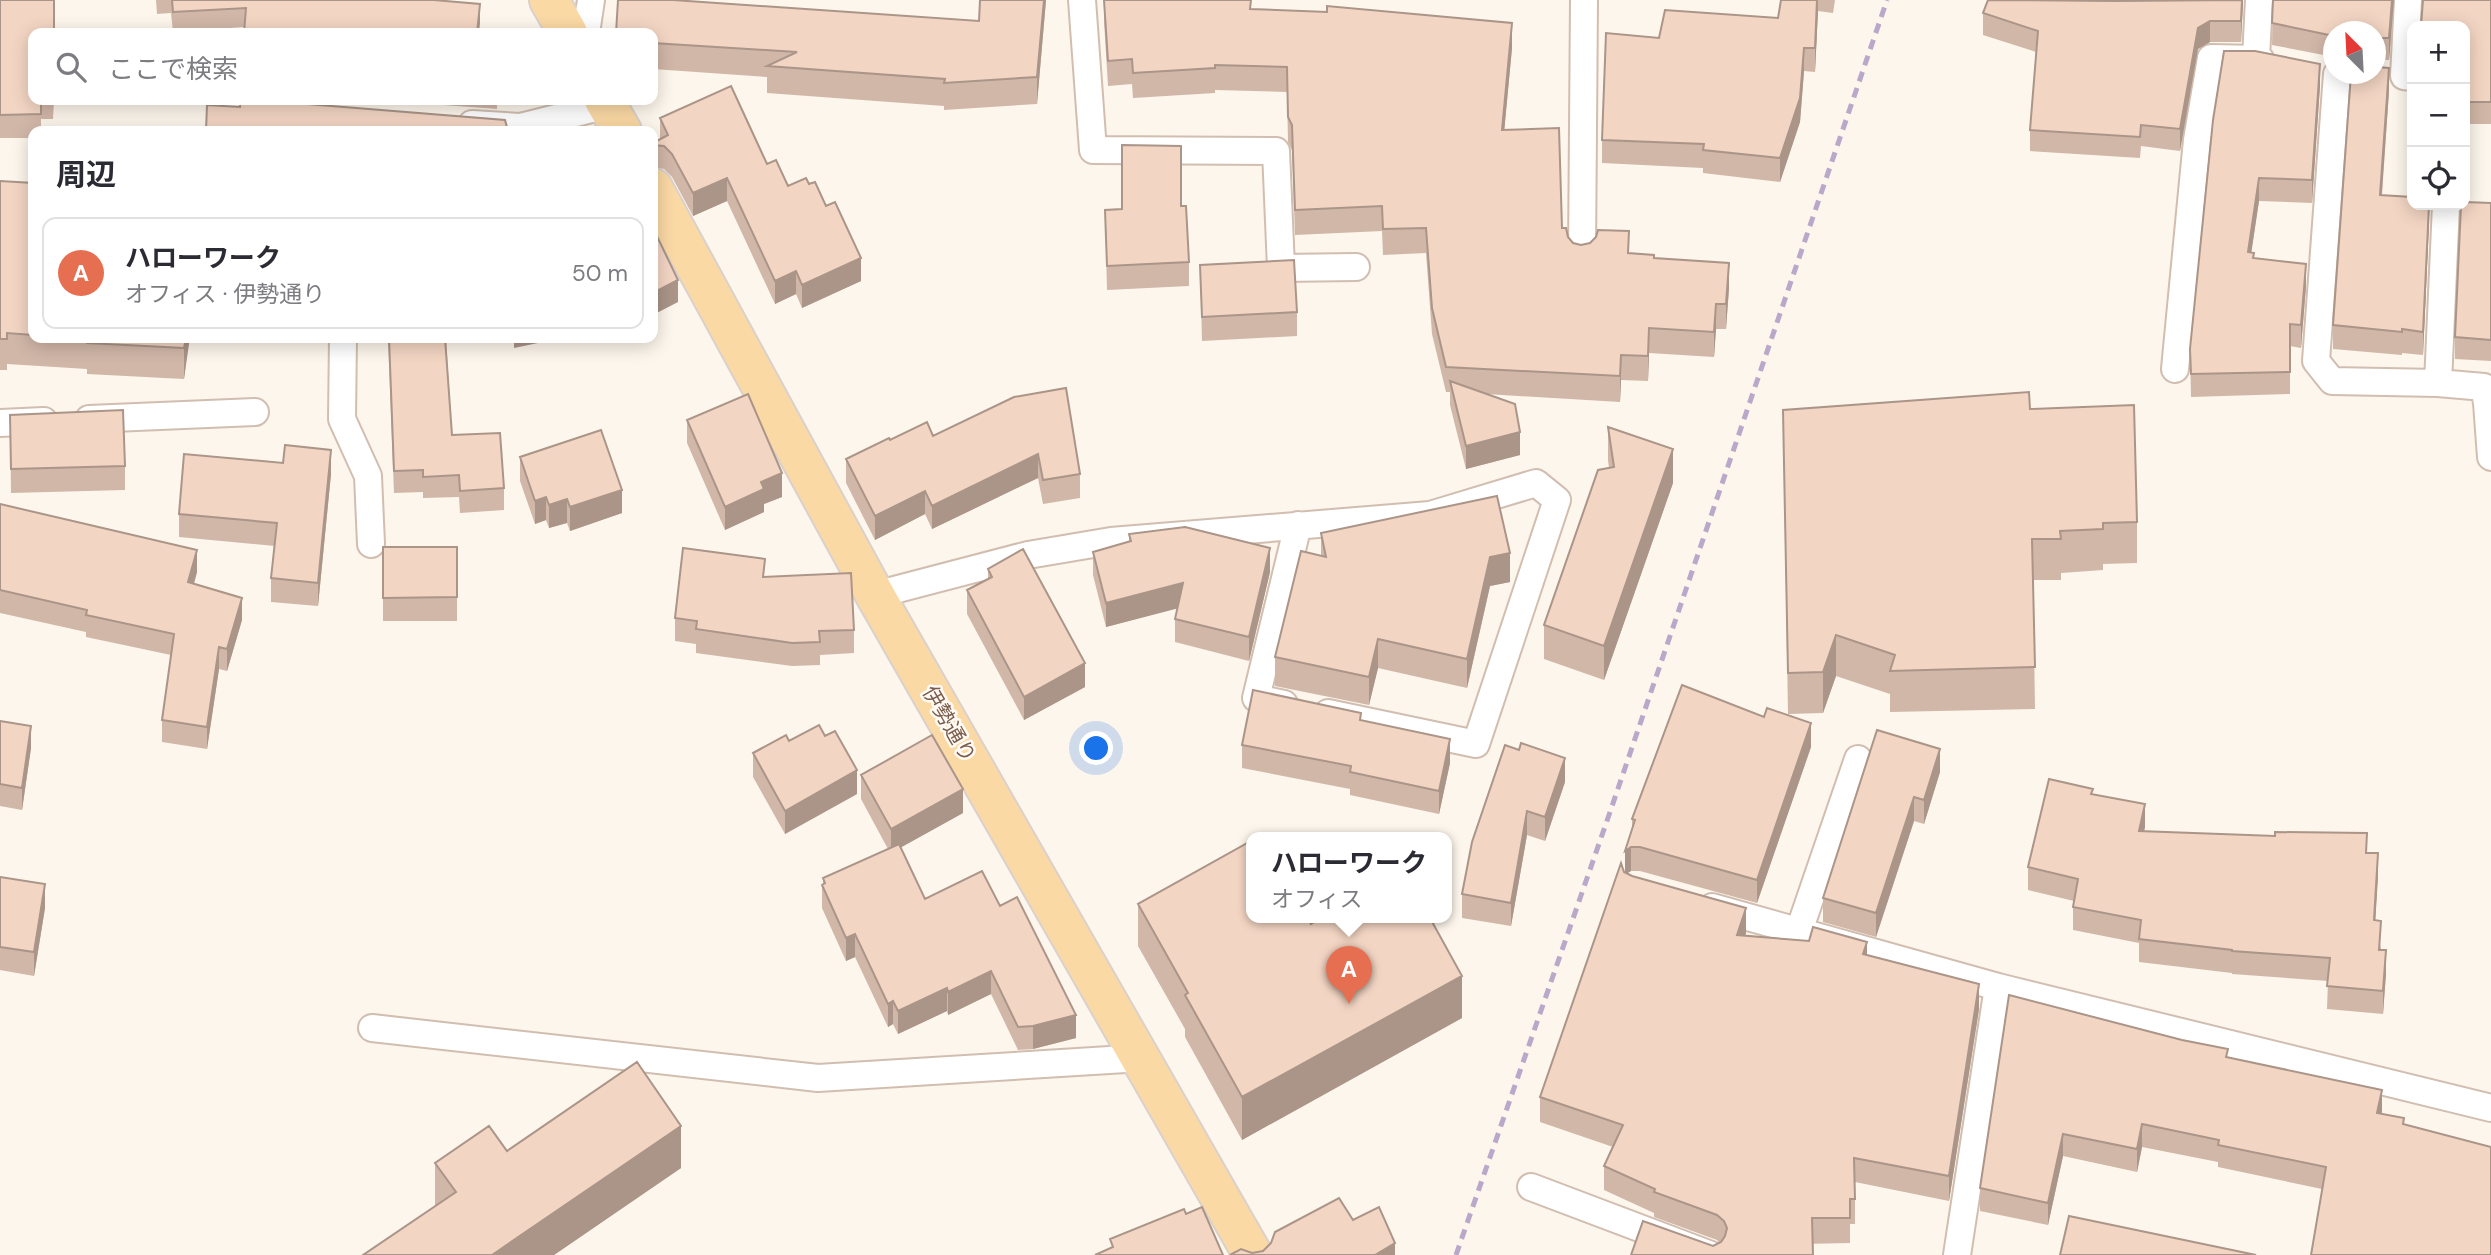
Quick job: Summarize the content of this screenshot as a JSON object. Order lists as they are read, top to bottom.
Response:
{
  "streets": {
    "main road": ["伊勢通り"]
  },
  "north": "top left",
  "page": {
    "map_buttons": ["+", "−"],
    "search": "ここで検索",
    "heading": "周辺",
    "list": [
      {
        "mark": "A",
        "name": "ハローワーク",
        "note": "オフィス · 伊勢通り",
        "value": "50 m"
      }
    ],
    "popup": ["ハローワーク", "オフィス"],
    "pins": "A"
  }
}
